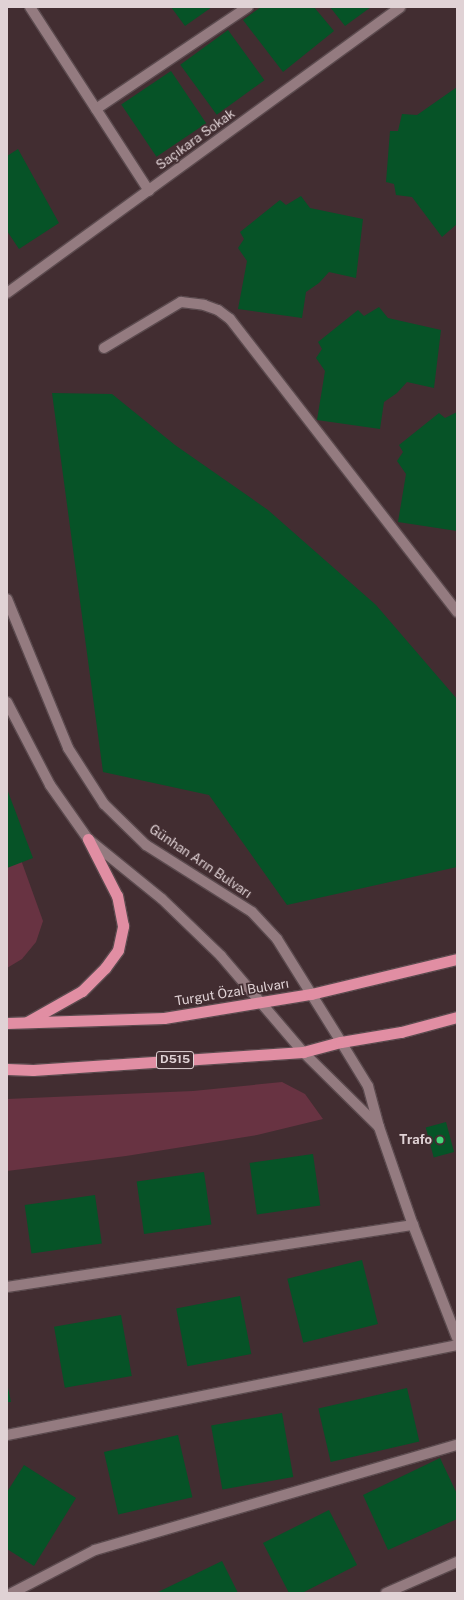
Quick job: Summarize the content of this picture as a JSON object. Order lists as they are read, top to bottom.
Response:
{
  "streets": {
    "highway": ["Turgut Özal Bulvarı", "D515"],
    "street": ["Saçıkara Sokak", "Günhan Arın Bulvarı"]
  },
  "crossings": [
    ["Günhan Arın Bulvarı", "Turgut Özal Bulvarı"],
    ["Günhan Arın Bulvarı", "D515"]
  ],
  "places": ["Trafo"]
}
